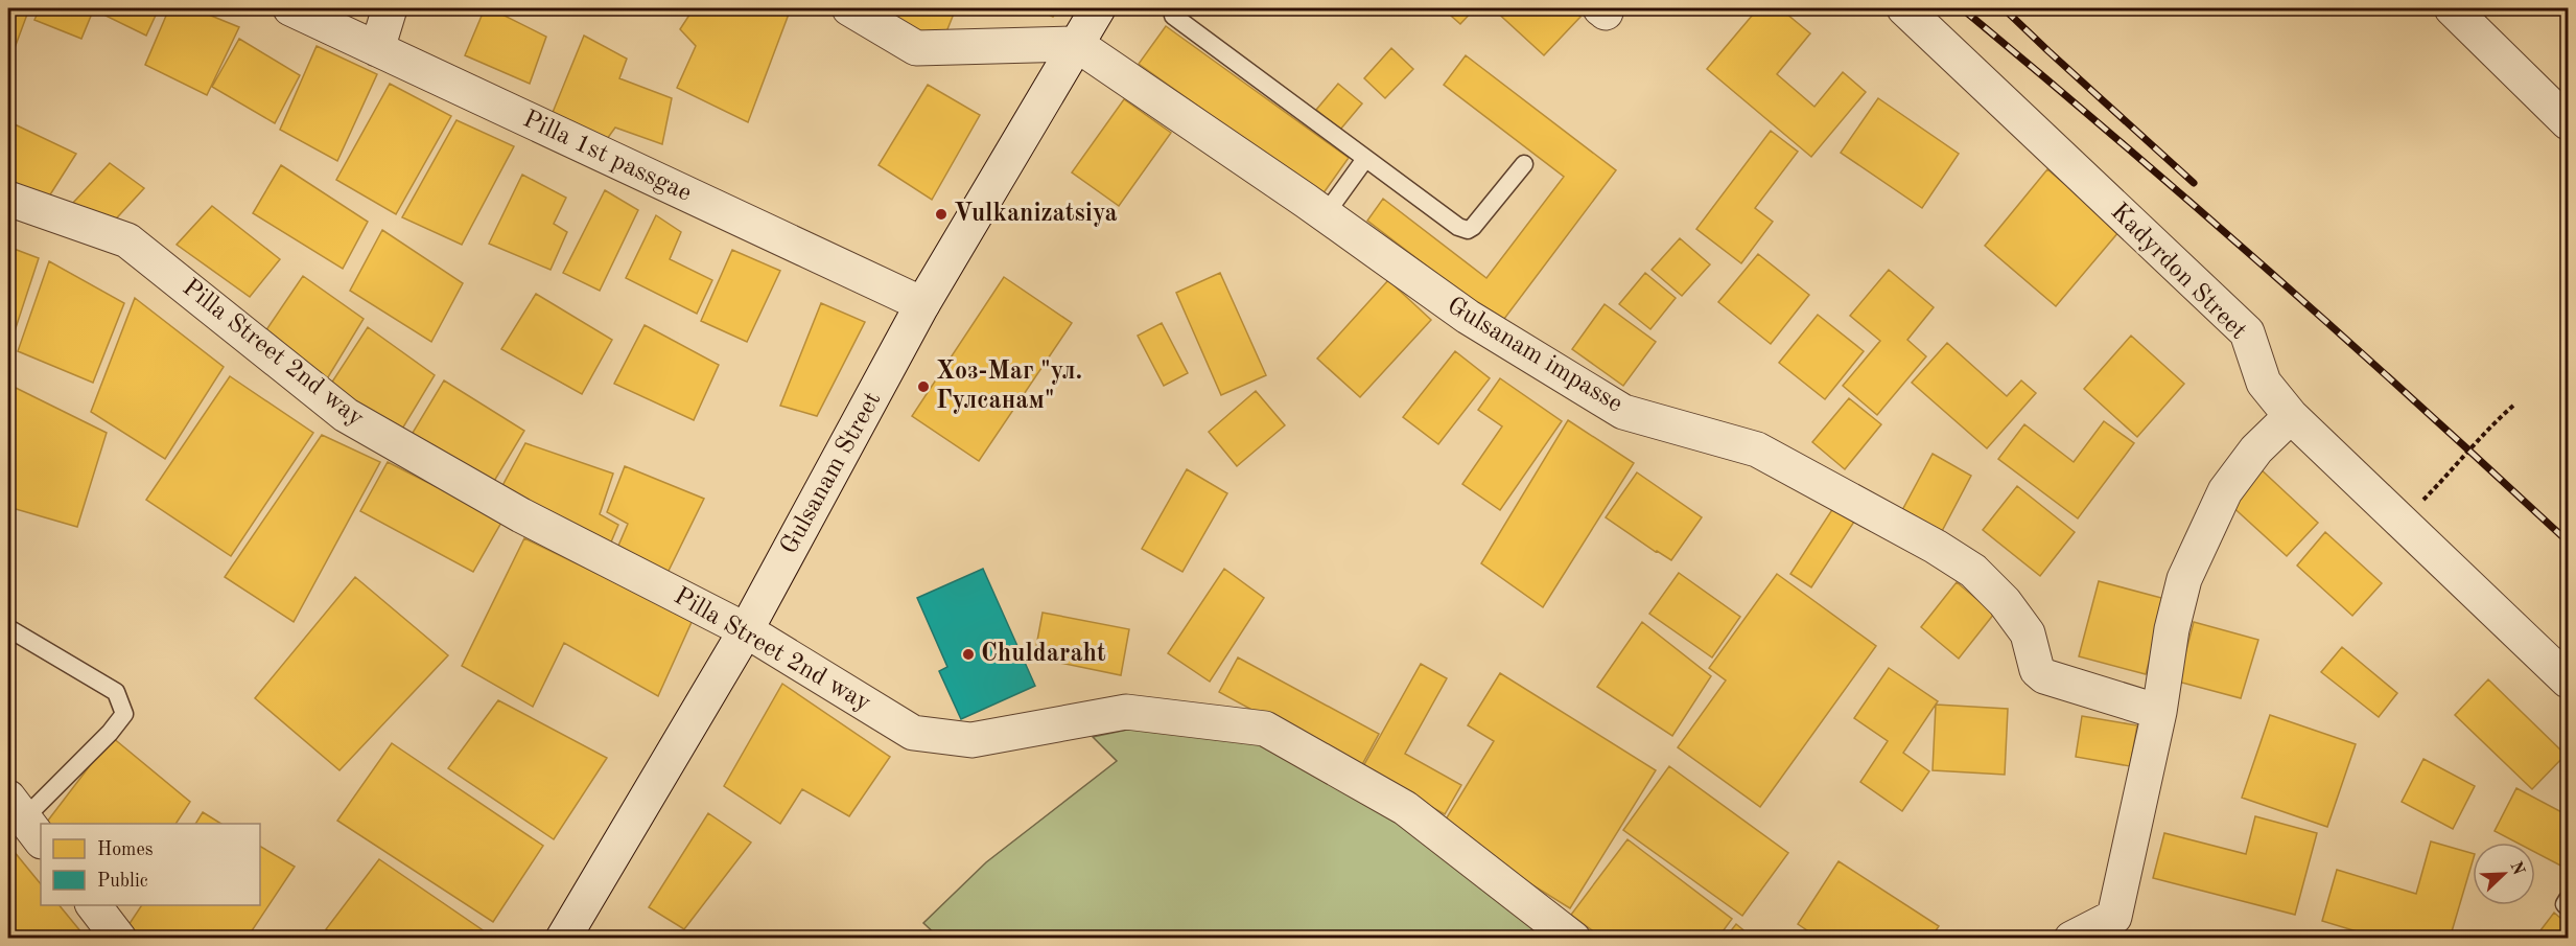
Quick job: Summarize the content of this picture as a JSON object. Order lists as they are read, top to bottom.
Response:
{
  "streets": {
    "street": [
      "Pilla 1st passgae",
      "Kadyrdon Street",
      "Pilla Street 2nd way",
      "Gulsanam impasse",
      "Gulsanam Street"
    ]
  },
  "crossings": [
    ["Pilla 1st passgae", "Gulsanam Street"],
    ["Pilla Street 2nd way", "Gulsanam Street"],
    ["Gulsanam impasse", "Gulsanam Street"]
  ],
  "places": ["Vulkanizatsiya", "Хоз-Маг \"ул. Гулсанам\"", "Chuldaraht"],
  "legend": ["Homes", "Public"],
  "north": "top right"
}
